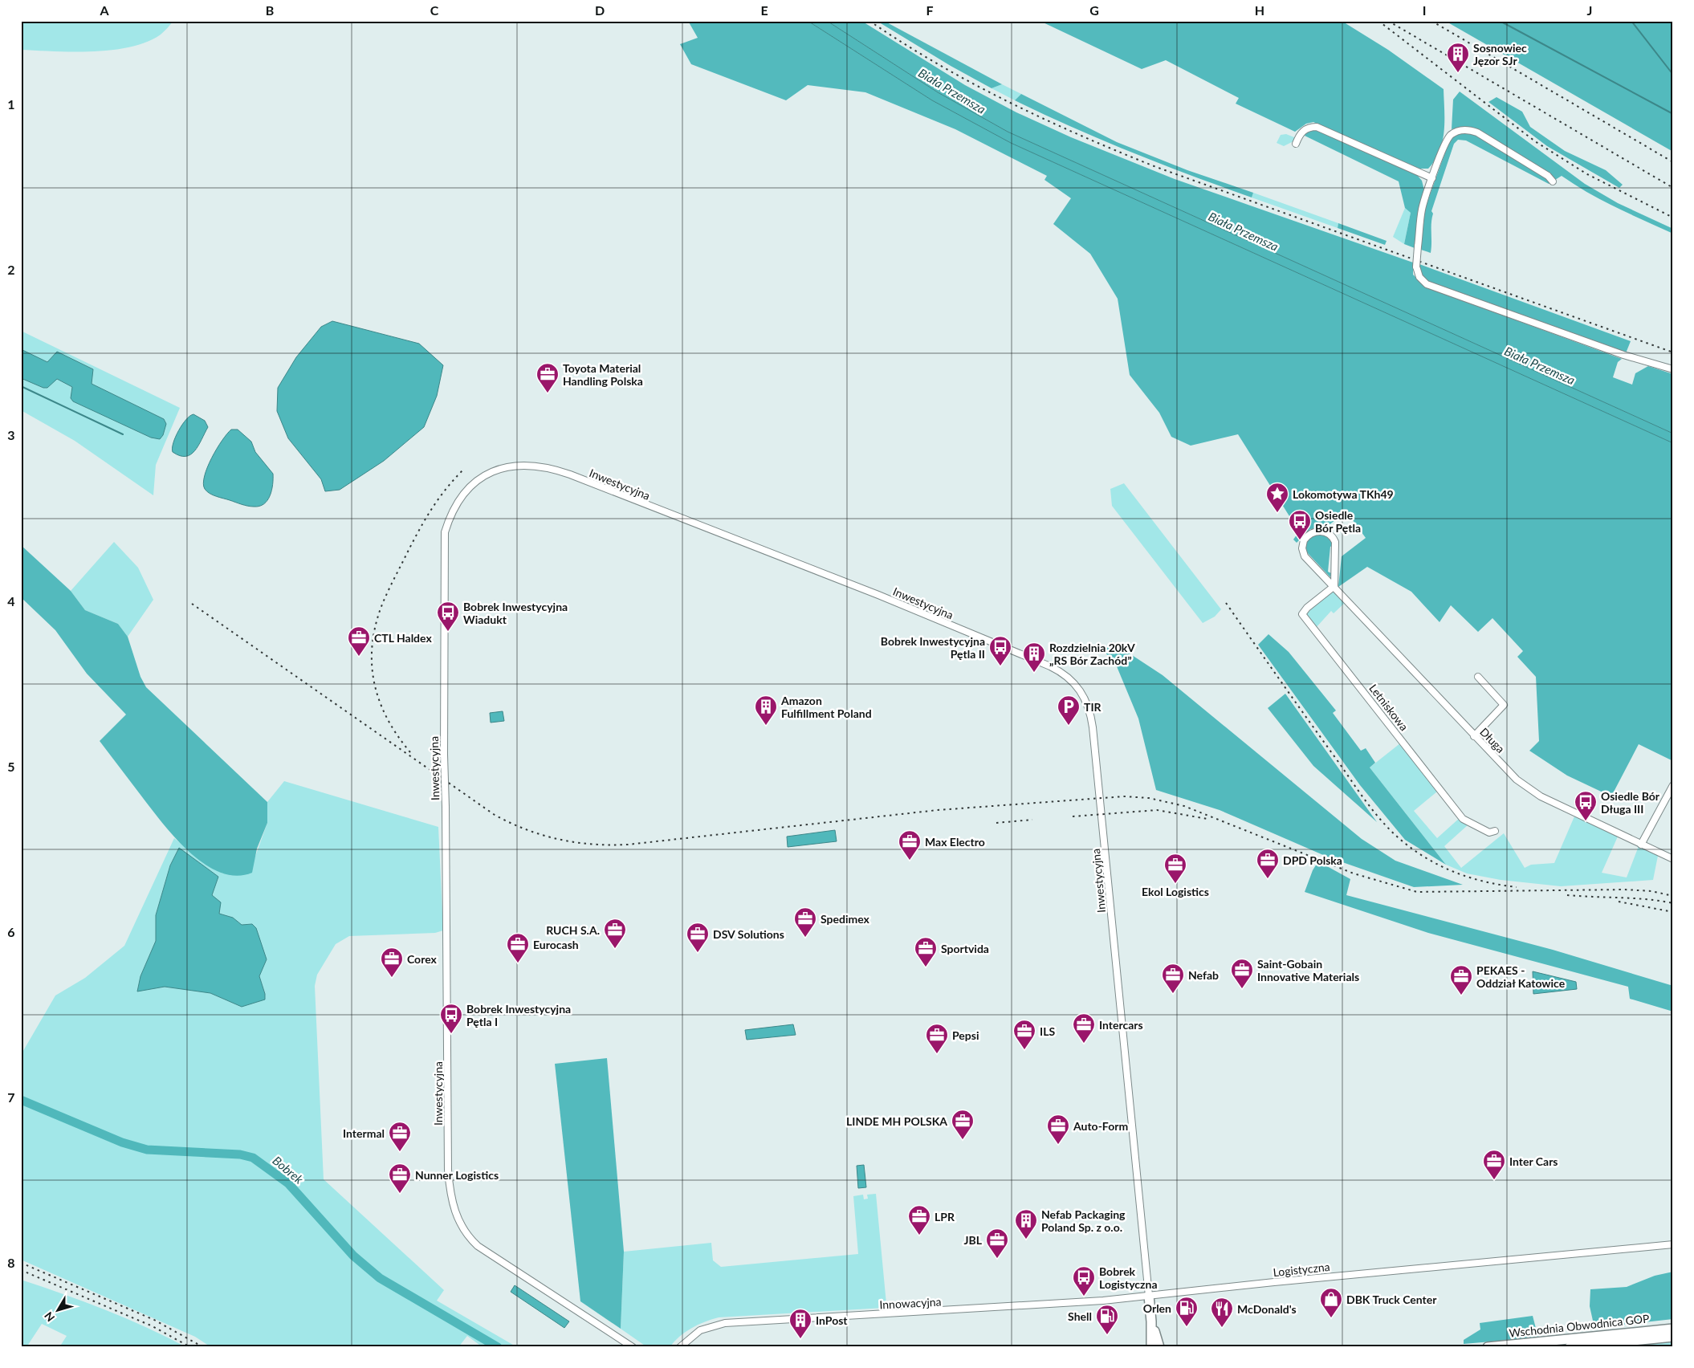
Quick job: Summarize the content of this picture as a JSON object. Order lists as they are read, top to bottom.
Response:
{
  "streets": {
    "highway": ["Wschodnia Obwodnica GOP"],
    "street": [
      "Inwestycyjna",
      "Letniskowa",
      "Długa",
      "Logistyczna",
      "Innowacyjna"
    ]
  },
  "crossings": [
    ["Inwestycyjna", "Logistyczna"],
    ["Inwestycyjna", "Innowacyjna"],
    ["Letniskowa", "Długa"],
    ["Logistyczna", "Innowacyjna"]
  ],
  "water": ["Biała Przemsza", "Bobrek"],
  "places": {
    "building": [
      "Sosnowiec Jęzor SJr",
      "Rozdzielnia 20kV „RS Bór Zachód”",
      "Amazon Fulfillment Poland",
      "Nefab Packaging Poland Sp. z o.o.",
      "InPost"
    ],
    "office": [
      "Toyota Material Handling Polska",
      "CTL Haldex",
      "Max Electro",
      "DPD Polska",
      "Ekol Logistics",
      "Spedimex",
      "RUCH S.A.",
      "DSV Solutions",
      "Eurocash",
      "Sportvida",
      "Corex",
      "Saint-Gobain Innovative Materials",
      "Nefab",
      "PEKAES - Oddział Katowice",
      "Intercars",
      "ILS",
      "Pepsi",
      "LINDE MH POLSKA",
      "Auto-Form",
      "Intermal",
      "Inter Cars",
      "Nunner Logistics",
      "LPR",
      "JBL"
    ],
    "place": ["Lokomotywa TKh49"],
    "bus stop": [
      "Osiedle Bór Pętla",
      "Bobrek Inwestycyjna Wiadukt",
      "Bobrek Inwestycyjna Pętla II",
      "Osiedle Bór Długa III",
      "Bobrek Inwestycyjna Pętla I",
      "Bobrek Logistyczna"
    ],
    "parking": ["TIR"],
    "shop": ["DBK Truck Center"],
    "fuel station": ["Orlen", "Shell"],
    "restaurant": ["McDonald's"]
  },
  "north": "bottom left",
  "grid": {
    "columns": [
      "A",
      "B",
      "C",
      "D",
      "E",
      "F",
      "G",
      "H",
      "I",
      "J"
    ],
    "rows": [
      "1",
      "2",
      "3",
      "4",
      "5",
      "6",
      "7",
      "8"
    ]
  }
}
